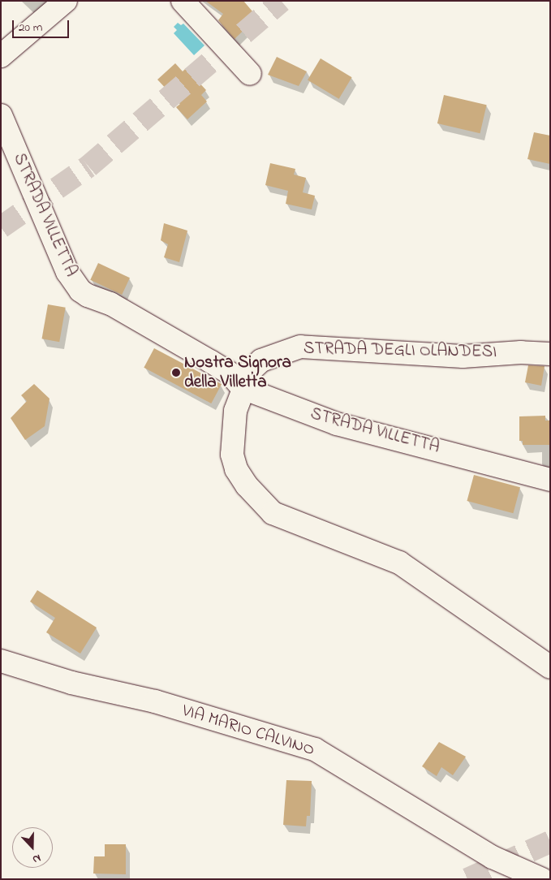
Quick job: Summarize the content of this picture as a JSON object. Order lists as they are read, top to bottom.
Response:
{
  "streets": {
    "street": ["STRADA VILLETTA", "STRADA DEGLI OLANDESI", "VIA MARIO CALVINO"]
  },
  "crossings": [
    ["STRADA VILLETTA", "STRADA DEGLI OLANDESI"]
  ],
  "places": ["Nostra Signora della Villetta"],
  "scale_bar": "20 m",
  "north": "bottom"
}
